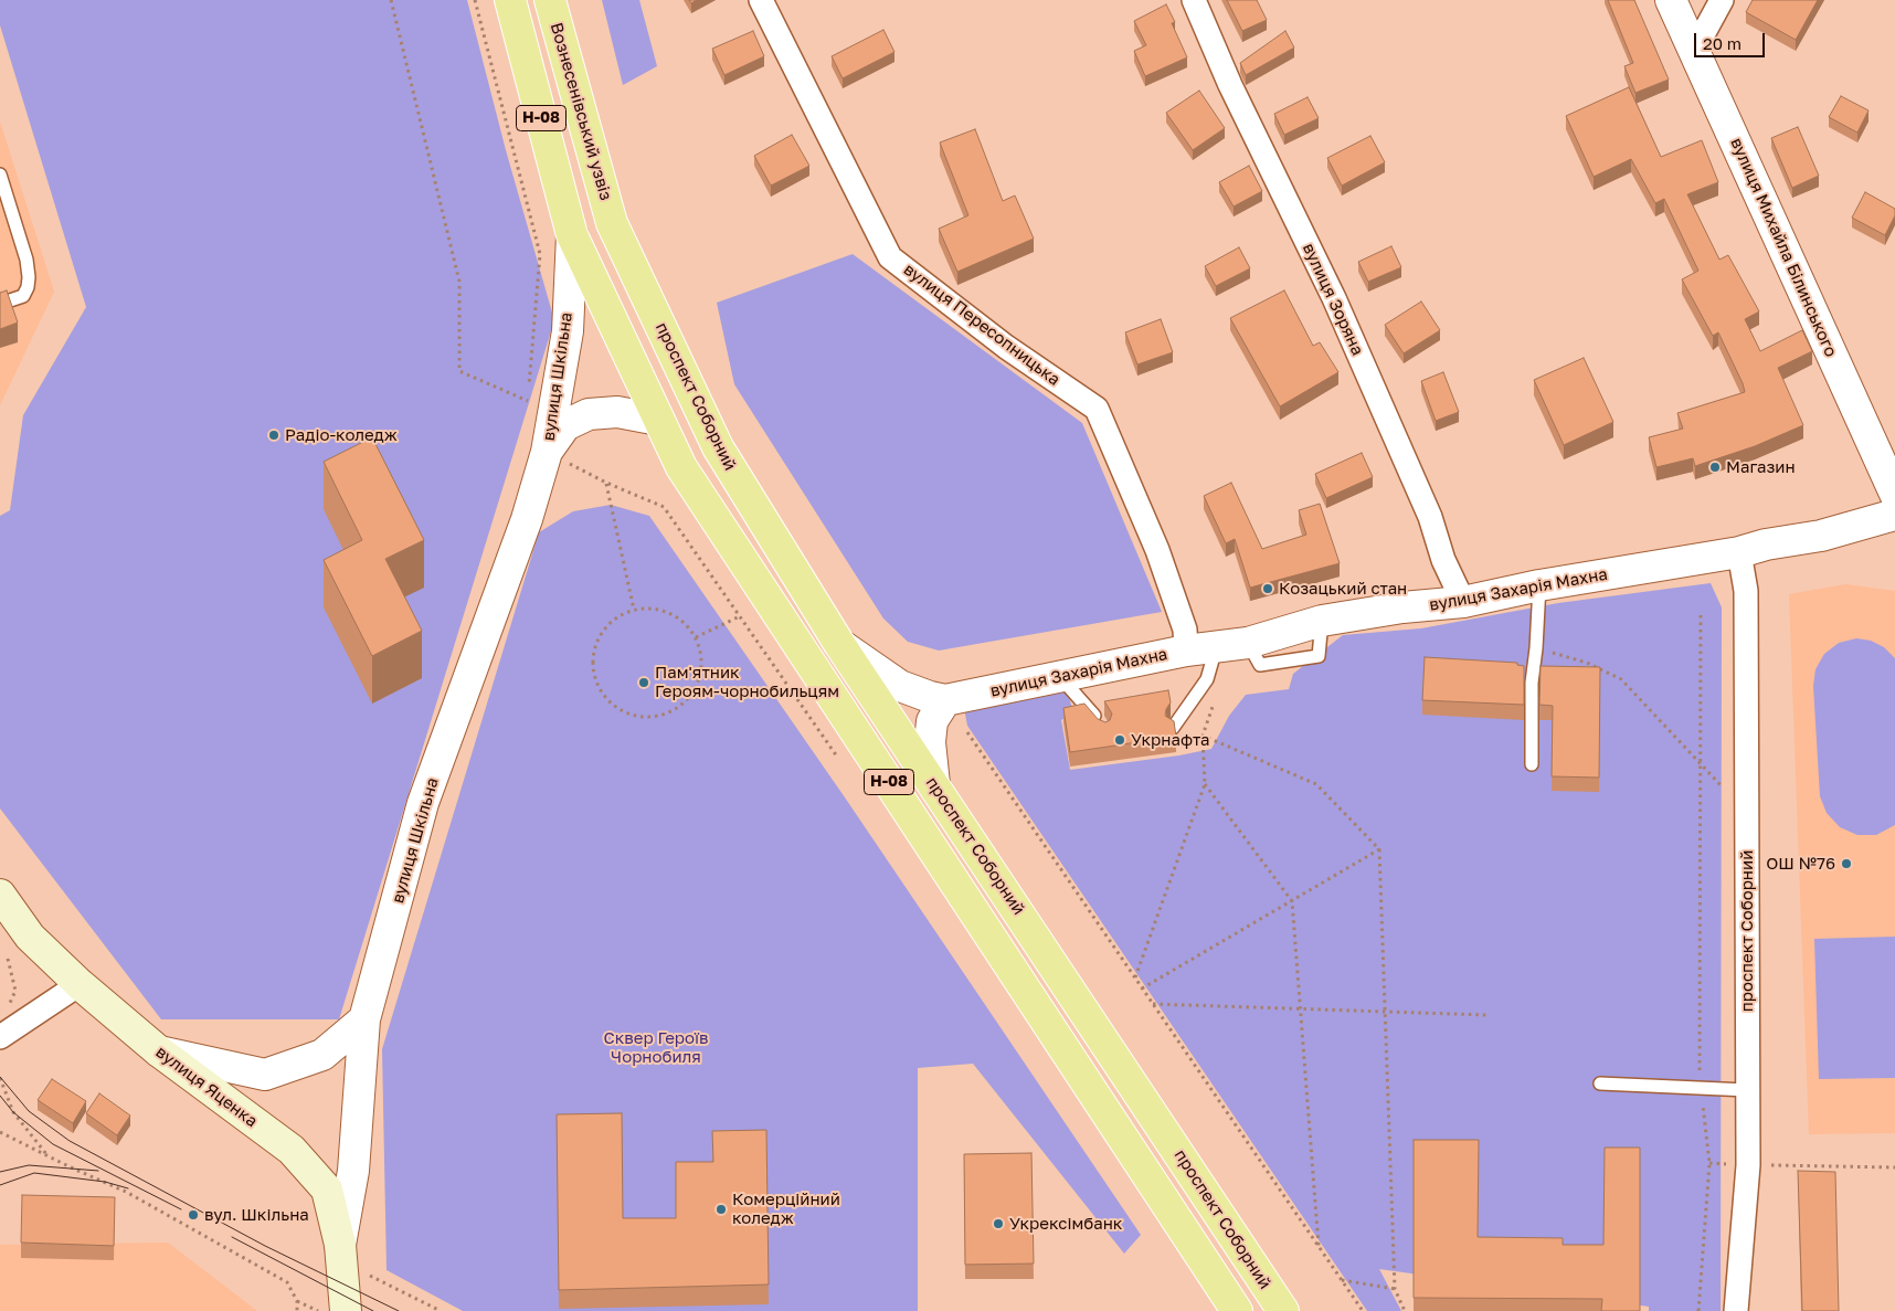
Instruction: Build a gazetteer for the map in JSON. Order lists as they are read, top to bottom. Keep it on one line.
{"streets":{"main road":["Вознесенівський узвіз","Н-08","проспект Соборний","вулиця Яценка"],"street":["вулиця Михайла Білинського","вулиця Зоряна","вулиця Пересопницька","вулиця Шкільна","вулиця Захарія Махна"]},"crossings":[["Вознесенівський узвіз","проспект Соборний"],["Н-08","вулиця Шкільна"],["вулиця Зоряна","вулиця Захарія Махна"],["вулиця Пересопницька","вулиця Захарія Махна"],["вулиця Шкільна","вулиця Яценка"],["проспект Соборний","вулиця Захарія Махна"]],"parks":["Сквер Героїв Чорнобиля"],"places":["Радіо-коледж","Магазин","Козацький стан","Пам'ятник Героям-чорнобильцям","Укрнафта","ОШ №76","Комерційний коледж","вул. Шкільна","Укрексімбанк"],"scale_bar":"20 m"}
